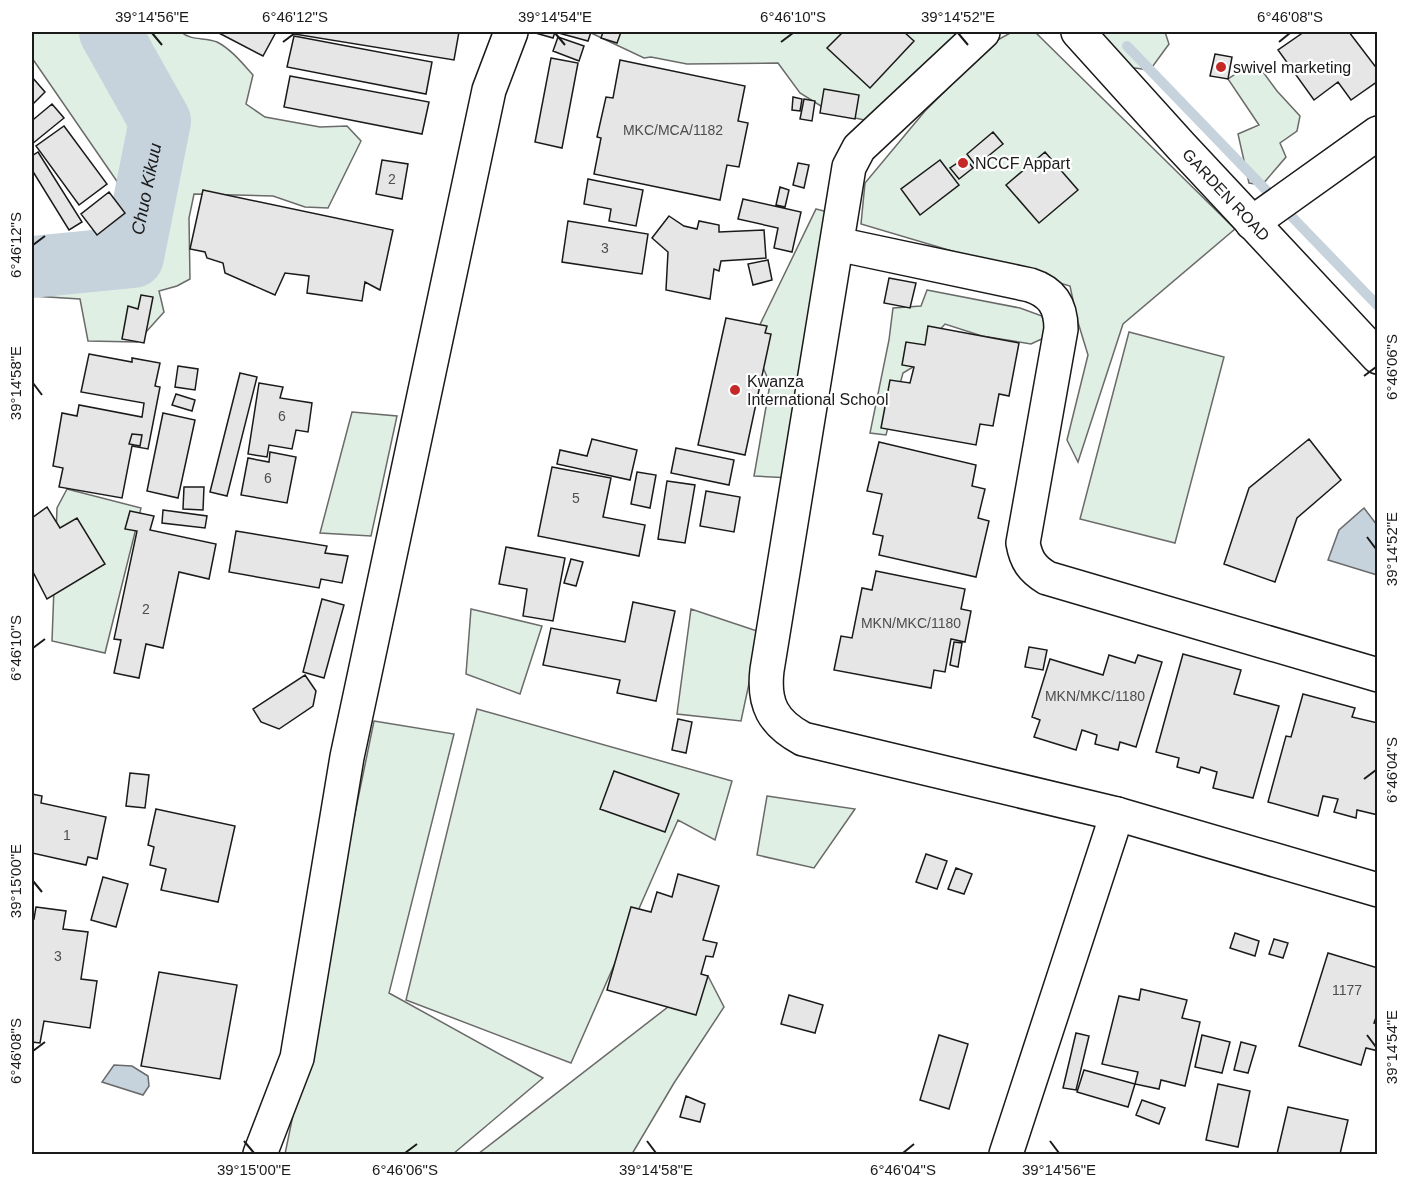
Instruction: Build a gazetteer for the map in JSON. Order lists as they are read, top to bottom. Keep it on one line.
{"streets":{"street":["GARDEN ROAD"]},"water":["Chuo Kikuu"],"places":["swivel marketing","NCCF Appart","Kwanza International School"],"house_numbers":["MKC/MCA/1182","2","3","6","6","5","2","MKN/MKC/1180","MKN/MKC/1180","1","3","1177"],"coordinates":["39°14'56\"E","6°46'12\"S","39°14'54\"E","6°46'10\"S","39°14'52\"E","6°46'08\"S","6°46'06\"S","39°14'58\"E","6°46'04\"S","39°15'00\"E"]}
